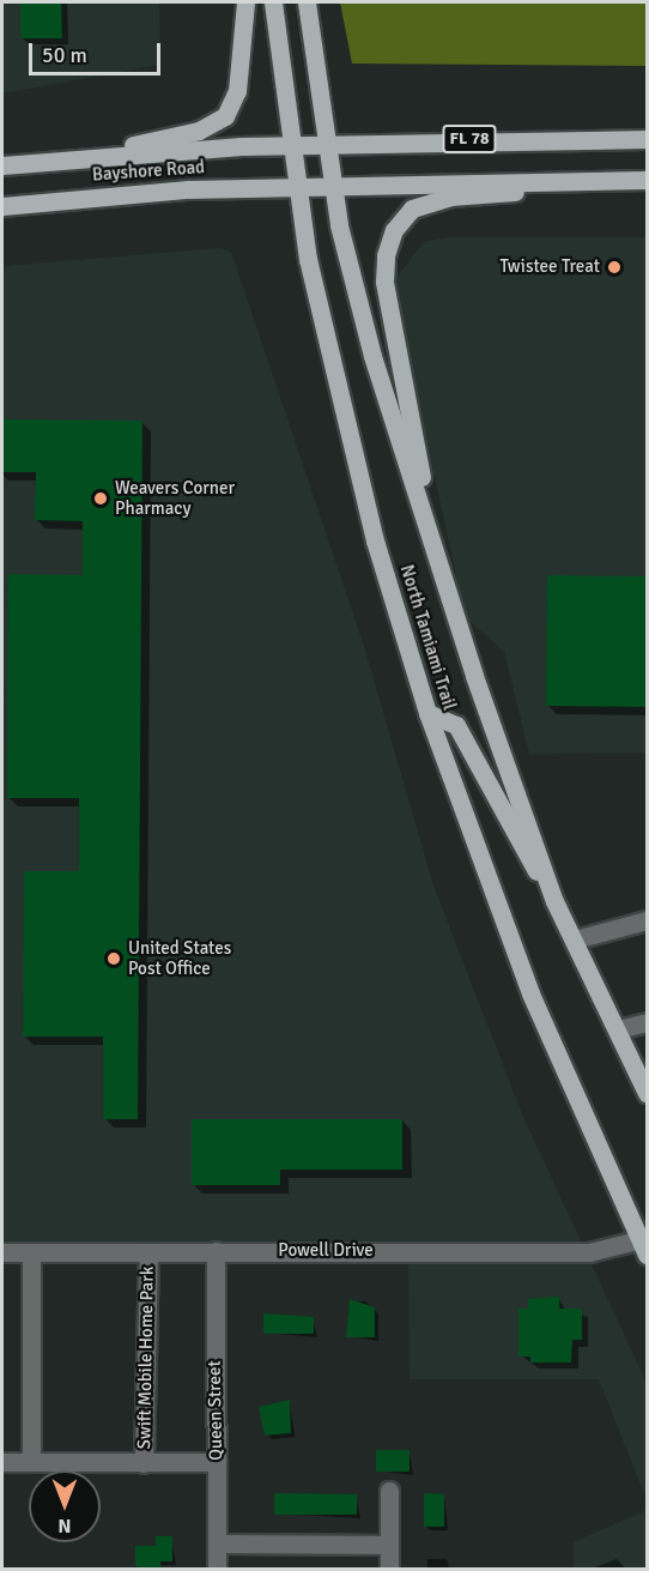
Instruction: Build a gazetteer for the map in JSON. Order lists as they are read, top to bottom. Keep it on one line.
{"streets":{"main road":["FL 78","Bayshore Road","North Tamiami Trail"],"street":["Powell Drive","Swift Mobile Home Park","Queen Street"]},"crossings":[["FL 78","Bayshore Road"],["FL 78","North Tamiami Trail"],["Bayshore Road","North Tamiami Trail"],["North Tamiami Trail","Powell Drive"],["Powell Drive","Swift Mobile Home Park"],["Powell Drive","Queen Street"],["Swift Mobile Home Park","Queen Street"]],"places":["Twistee Treat","Weavers Corner Pharmacy","United States Post Office"],"scale_bar":"50 m","north":"bottom"}
